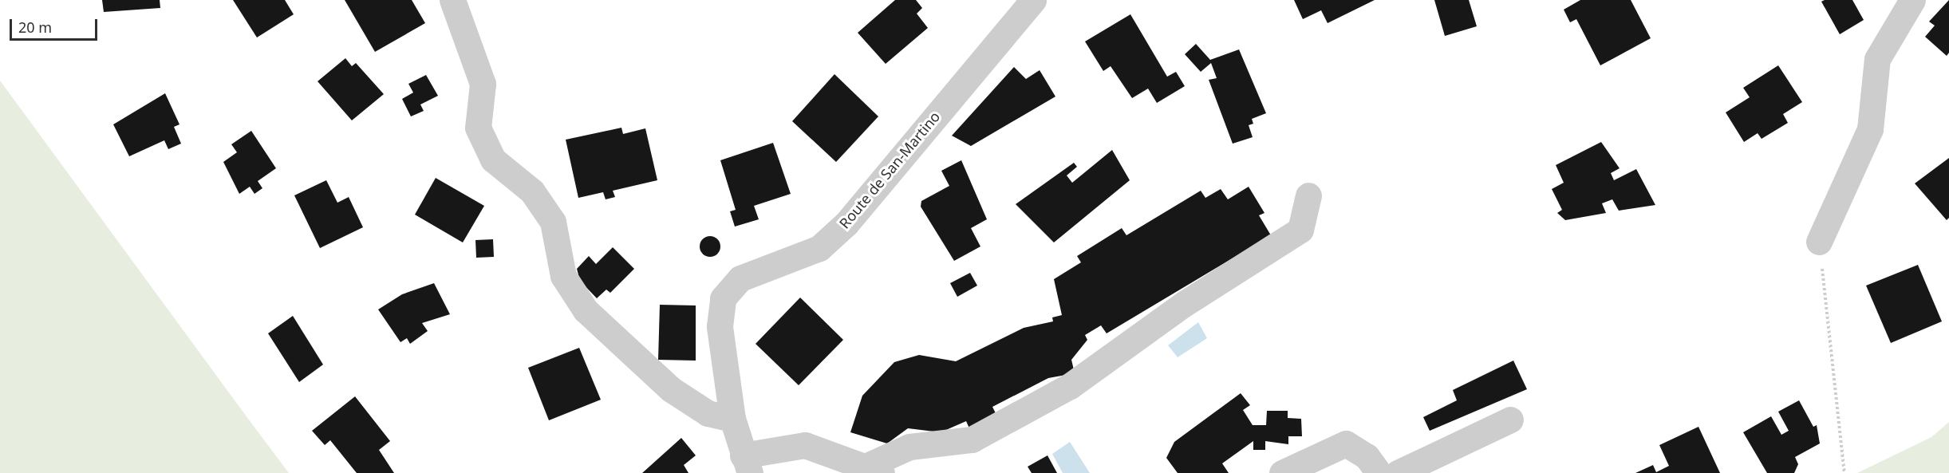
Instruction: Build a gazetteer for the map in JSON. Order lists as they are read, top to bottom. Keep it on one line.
{"streets":{"street":["Route de San-Martino"]},"scale_bar":"20 m"}
